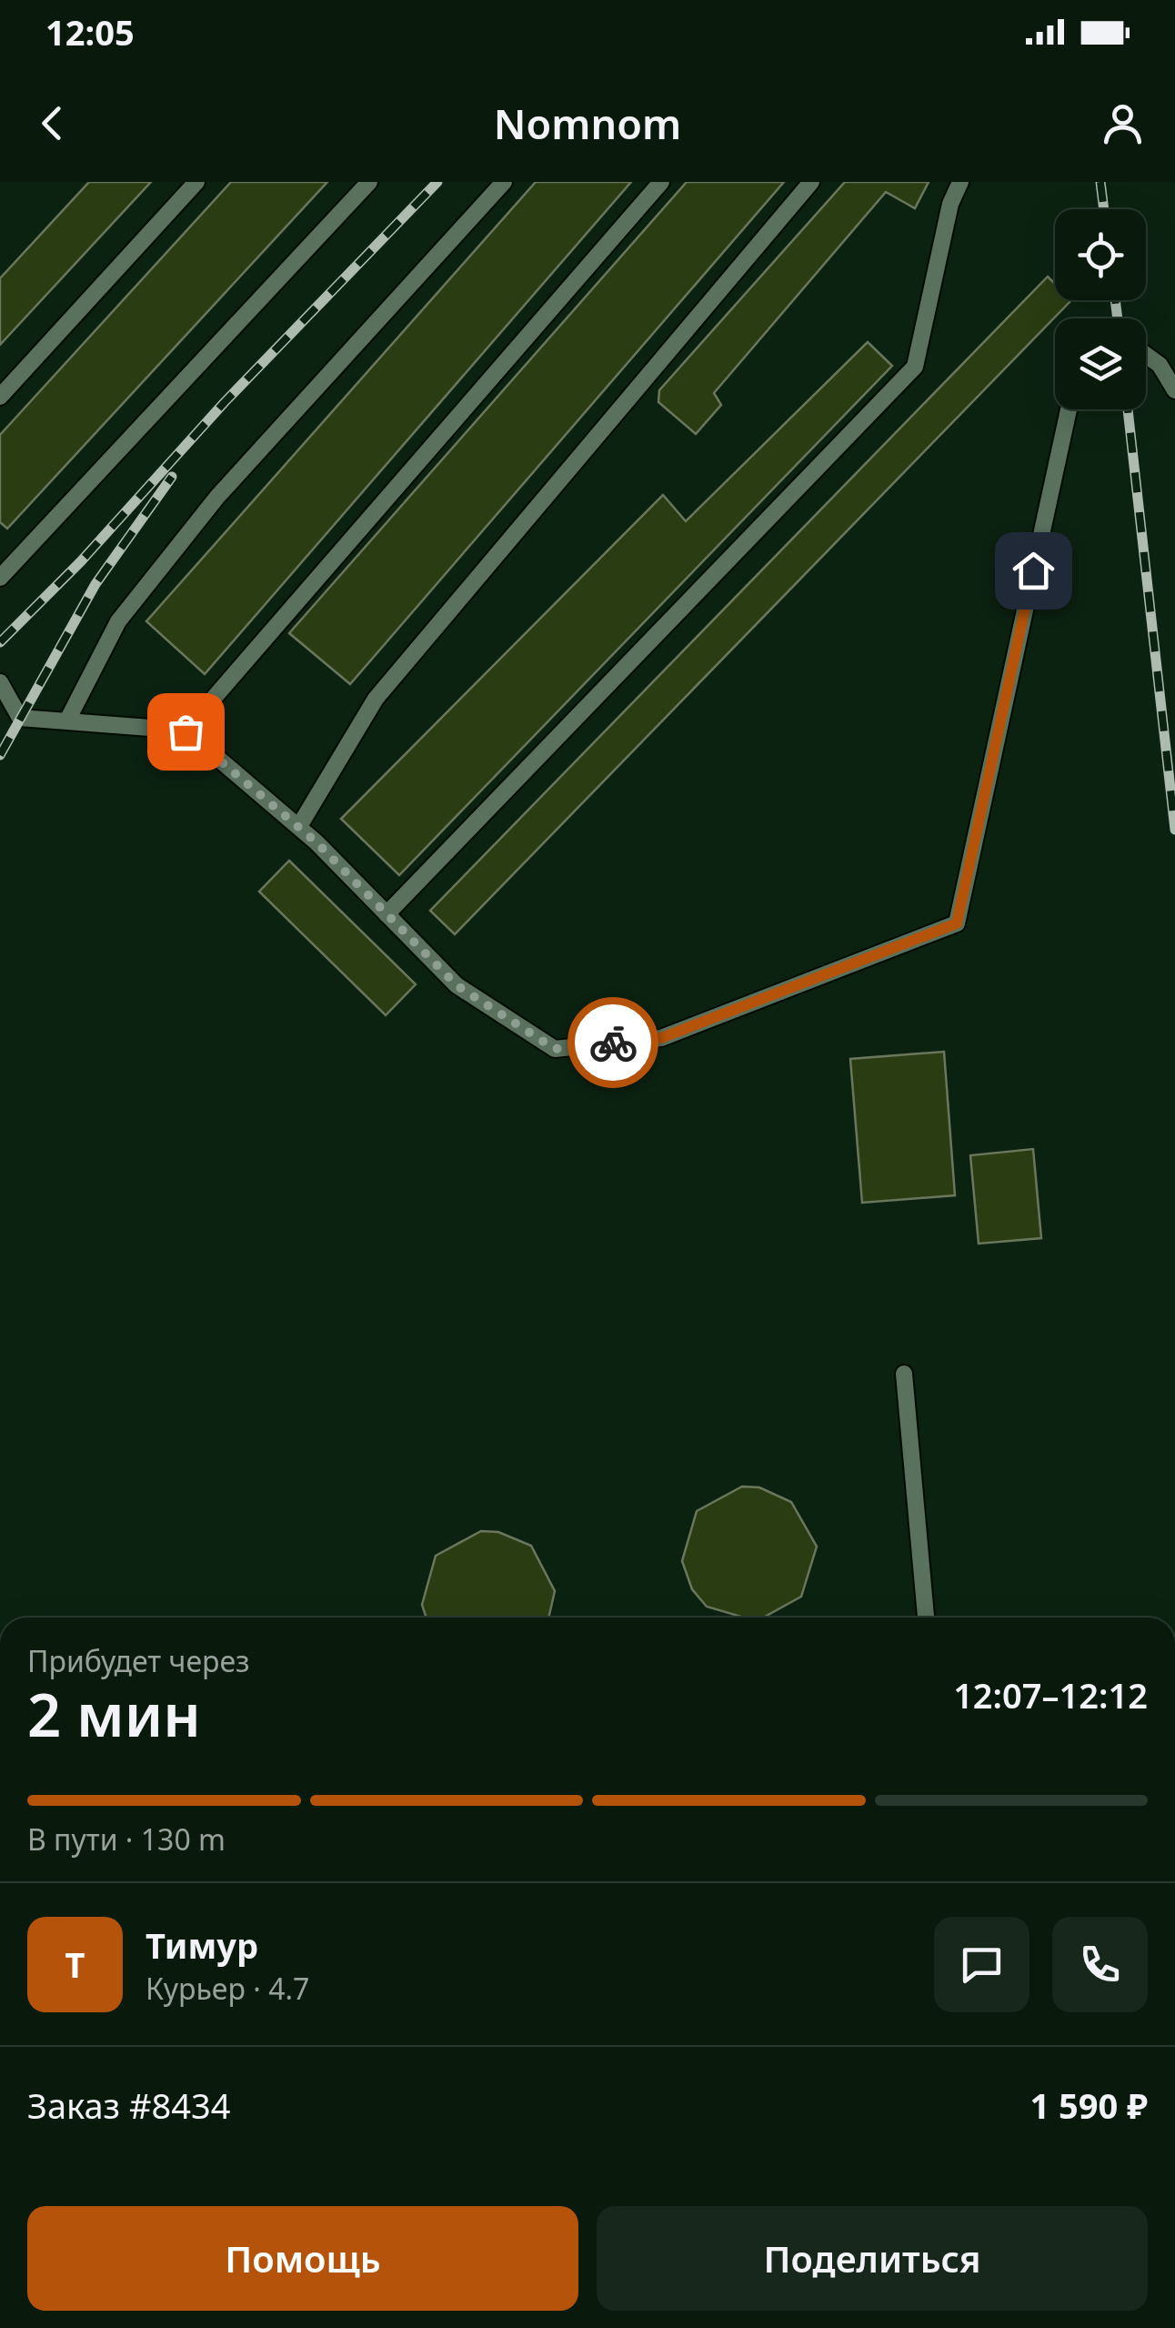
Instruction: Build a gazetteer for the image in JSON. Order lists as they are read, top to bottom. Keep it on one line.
{"page":{"status":"12:05","header":"Nomnom","heading":["2 мин","Прибудет через","12:07–12:12"],"panel":["Тимур","Курьер · 4.7","Заказ #8434","1 590 ₽"],"bar":"В пути · 130 m","round":"Т","buttons":["Помощь","Поделиться"]}}
